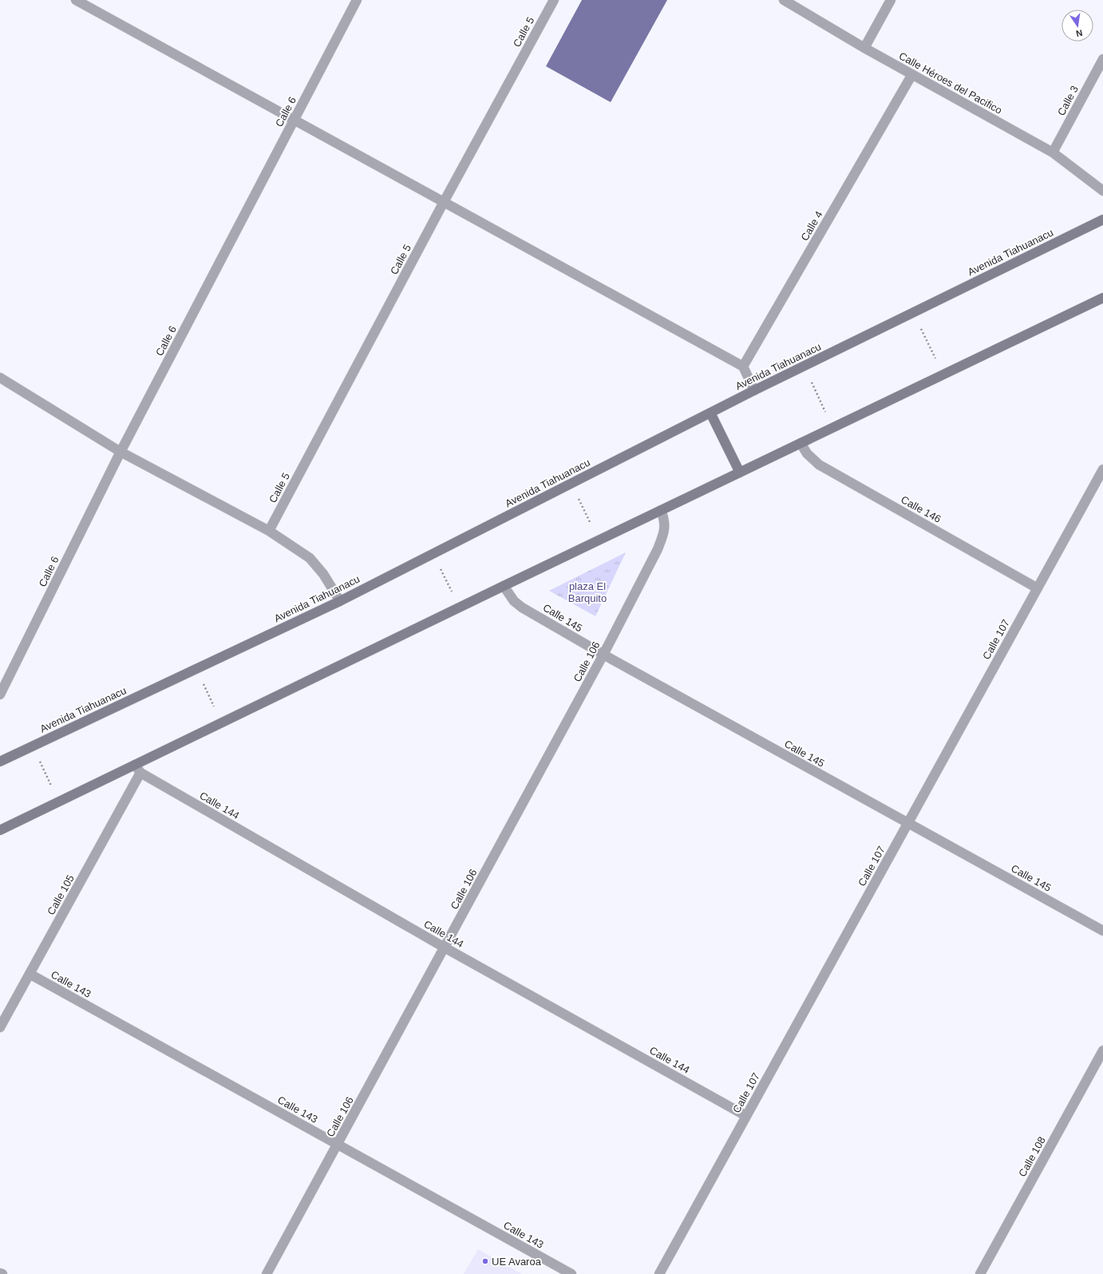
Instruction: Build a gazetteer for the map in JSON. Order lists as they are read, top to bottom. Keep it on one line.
{"streets":{"main road":["Avenida Tiahuanacu"],"street":["Calle 5","Calle Héroes del Pacifico","Calle 3","Calle 6","Calle 4","Calle 146","Calle 145","Calle 107","Calle 106","Calle 144","Calle 105","Calle 143","Calle 108"]},"crossings":[["Calle Héroes del Pacifico","Calle 3"],["Calle Héroes del Pacifico","Calle 4"],["Calle 146","Calle 107"],["Calle 145","Calle 107"],["Calle 145","Calle 106"],["Calle 107","Calle 144"],["Calle 106","Calle 144"],["Calle 106","Calle 143"],["Calle 144","Calle 105"],["Calle 105","Calle 143"]],"parks":["plaza El Barquito"],"places":["UE Avaroa"],"north":"bottom"}
